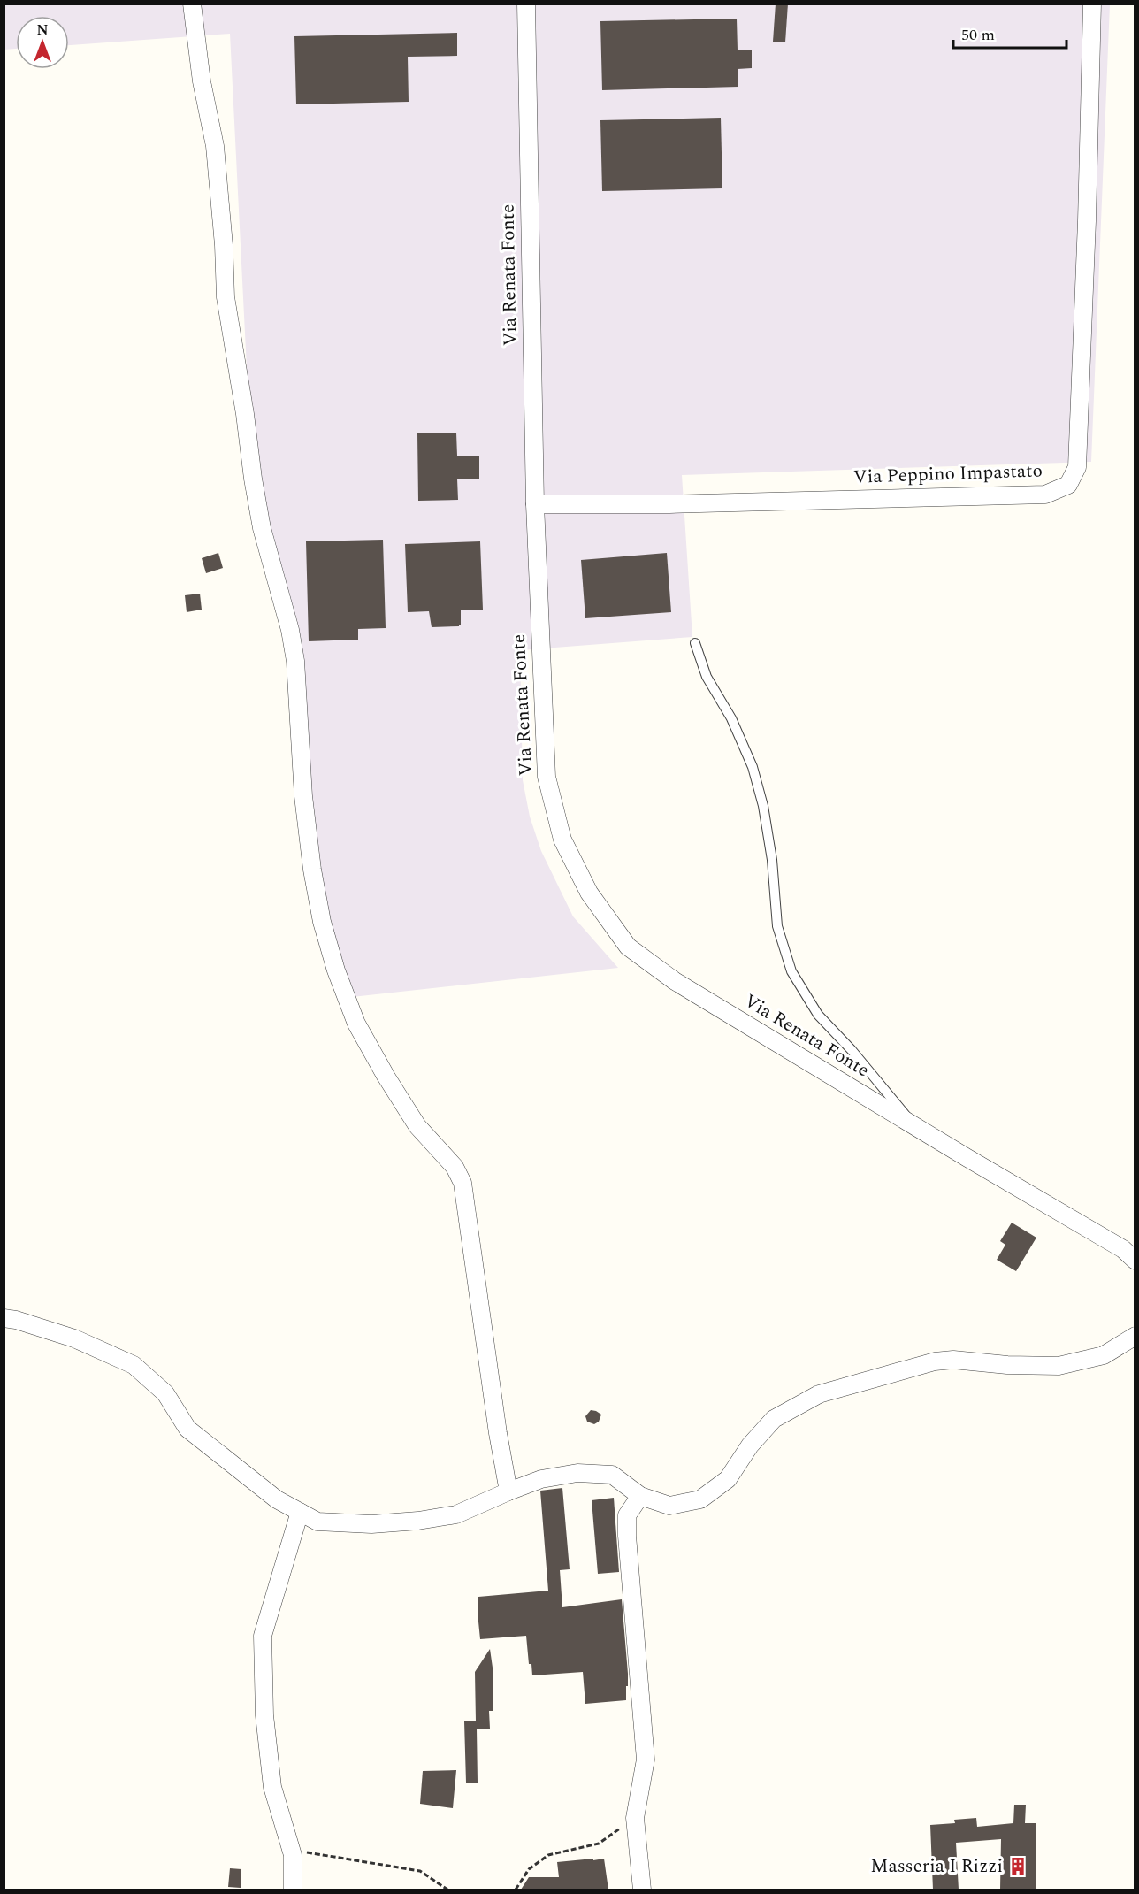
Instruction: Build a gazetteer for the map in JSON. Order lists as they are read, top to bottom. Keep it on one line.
{"streets":{"street":["Via Renata Fonte","Via Peppino Impastato"]},"crossings":[["Via Renata Fonte","Via Peppino Impastato"]],"places":{"building":["Masseria I Rizzi"]},"scale_bar":"50 m","north":"top"}
